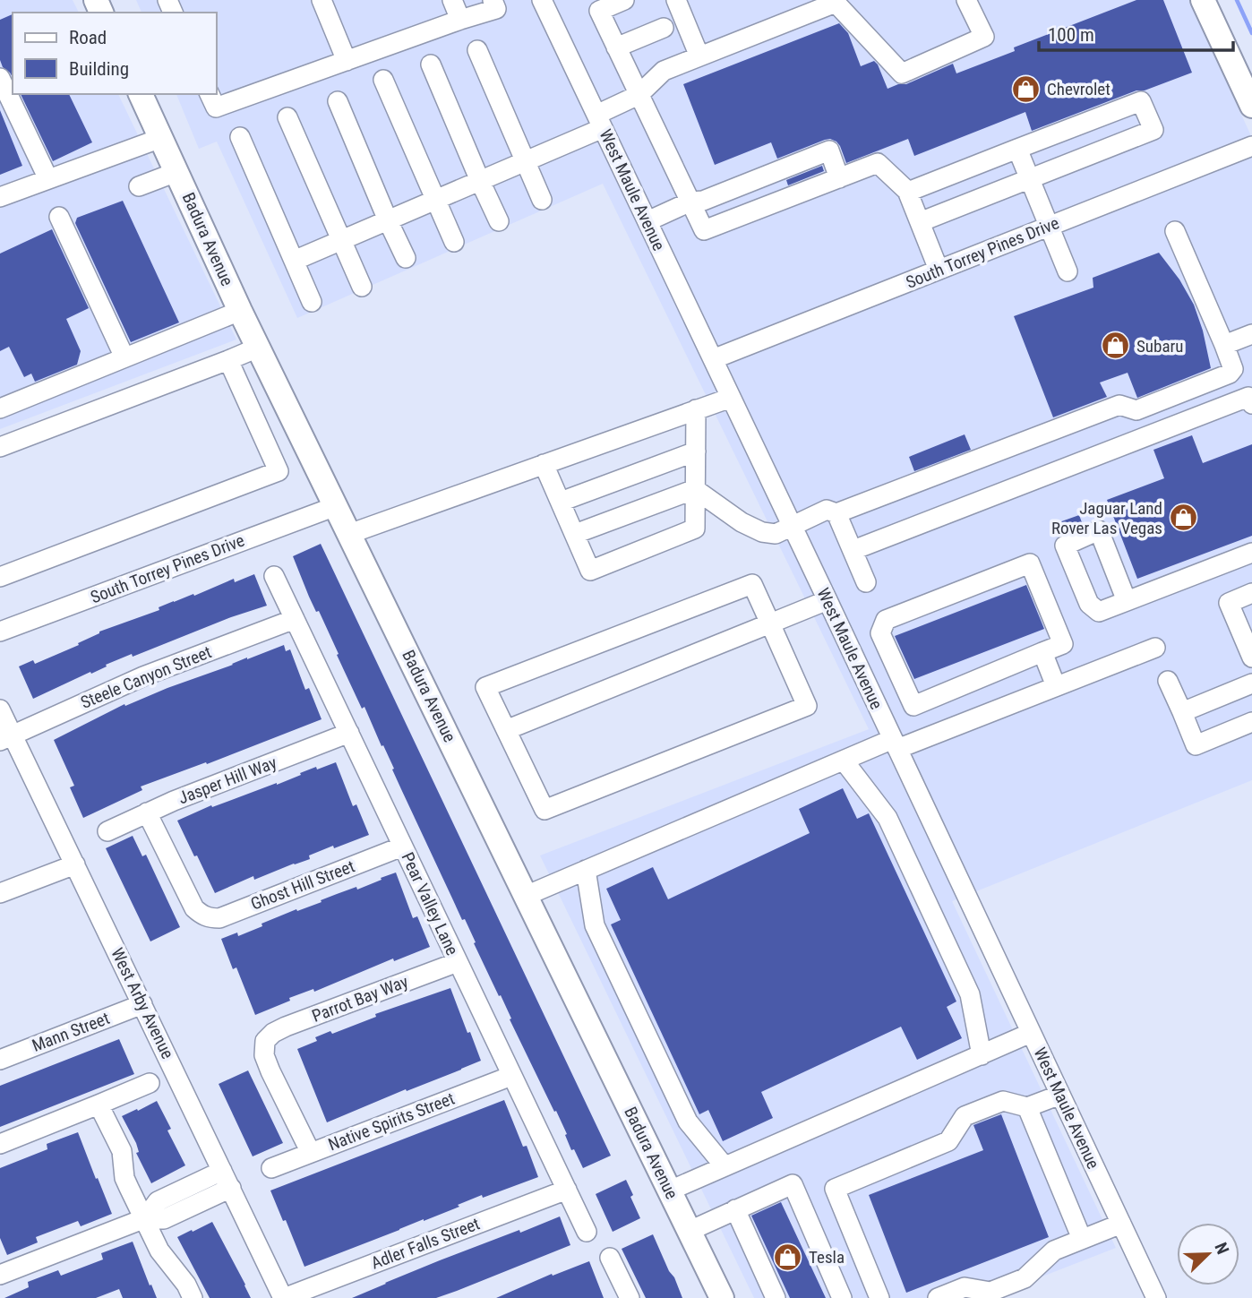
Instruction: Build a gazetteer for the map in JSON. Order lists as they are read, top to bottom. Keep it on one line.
{"streets":{"main road":["Badura Avenue"],"street":["West Maule Avenue","South Torrey Pines Drive","Steele Canyon Street","Jasper Hill Way","Ghost Hill Street","Pear Valley Lane","Parrot Bay Way","West Arby Avenue","Mann Street","Native Spirits Street","Adler Falls Street"]},"crossings":[["West Maule Avenue","South Torrey Pines Drive"],["Badura Avenue","South Torrey Pines Drive"],["Steele Canyon Street","Pear Valley Lane"],["Steele Canyon Street","West Arby Avenue"],["Jasper Hill Way","Ghost Hill Street"],["Jasper Hill Way","Pear Valley Lane"],["Ghost Hill Street","Pear Valley Lane"],["Pear Valley Lane","Parrot Bay Way"],["Pear Valley Lane","Native Spirits Street"],["Pear Valley Lane","Adler Falls Street"],["Parrot Bay Way","Native Spirits Street"],["West Arby Avenue","Mann Street"],["West Arby Avenue","Adler Falls Street"]],"places":{"shop":["Chevrolet","Subaru","Jaguar Land Rover Las Vegas","Tesla"]},"legend":["Road","Building"],"scale_bar":"100 m","north":"top right"}
